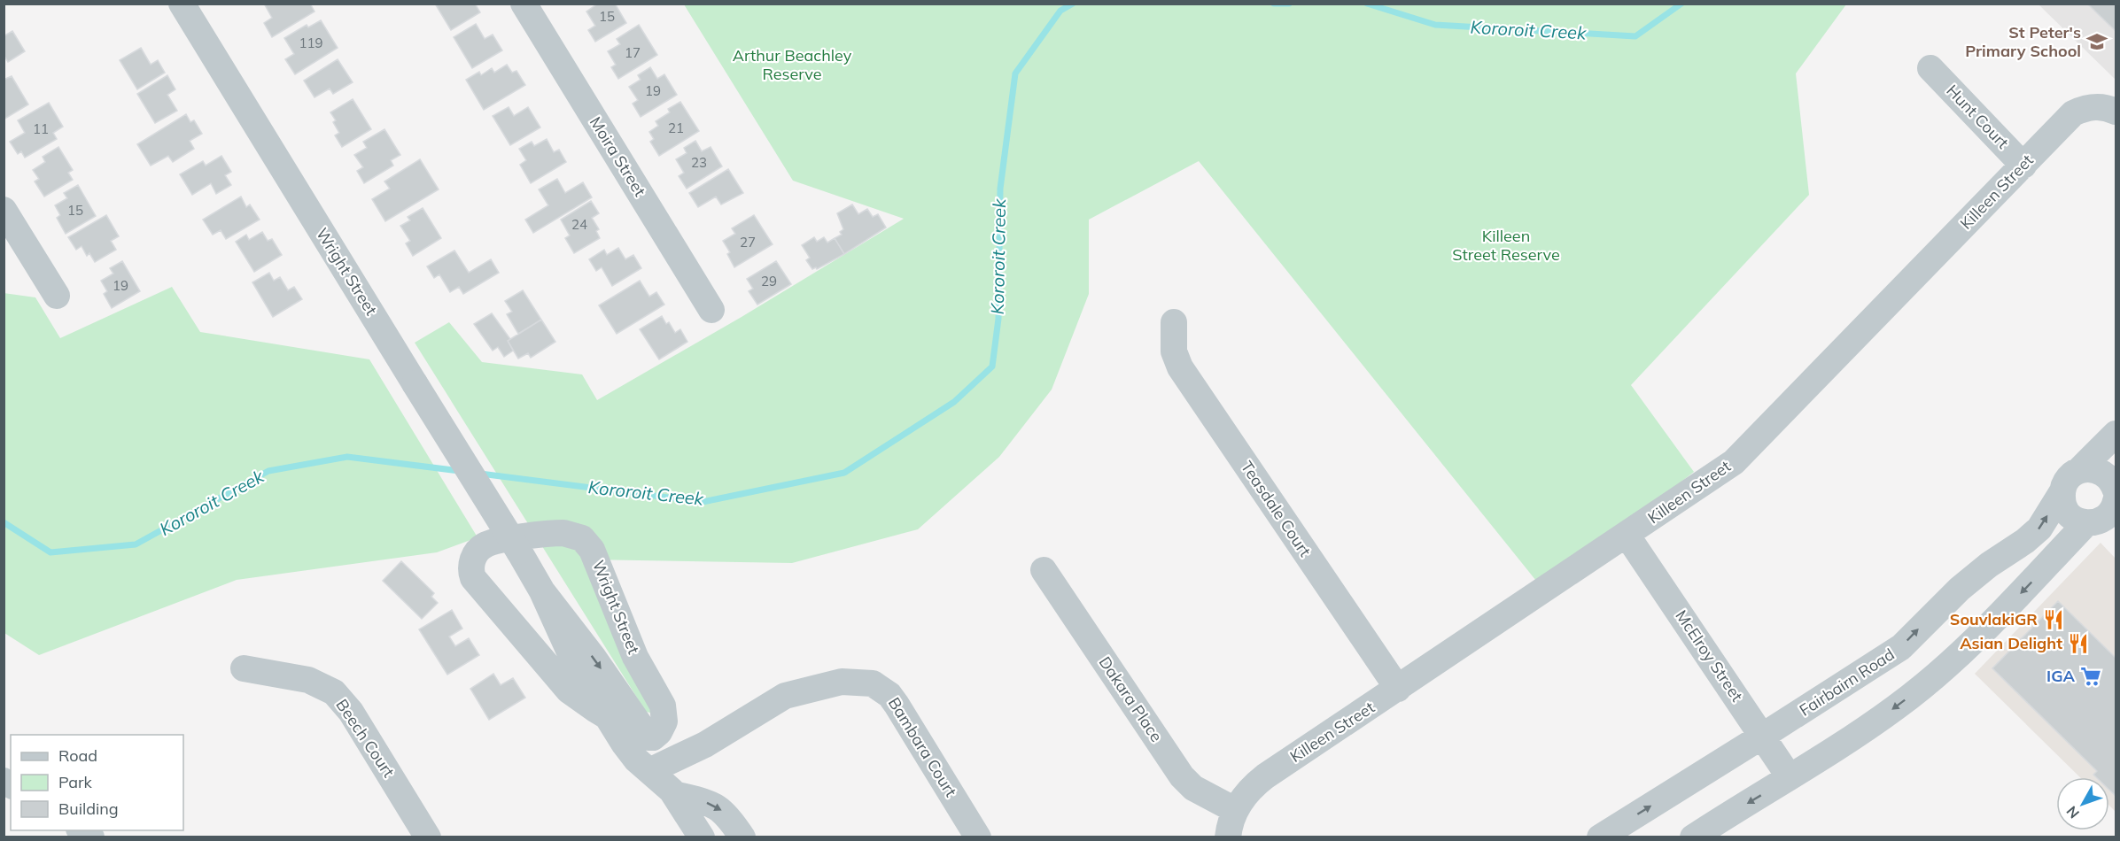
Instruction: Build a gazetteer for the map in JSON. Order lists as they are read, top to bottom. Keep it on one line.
{"streets":{"street":["Hunt Court","Moira Street","Killeen Street","Wright Street","Teasdale Court","McElroy Street","Fairbairn Road","Dakara Place","Beech Court","Bambara Court"]},"crossings":[["Hunt Court","Killeen Street"],["Killeen Street","Teasdale Court"],["Killeen Street","McElroy Street"],["Killeen Street","Dakara Place"],["Wright Street","Bambara Court"],["McElroy Street","Fairbairn Road"]],"water":["Kororoit Creek"],"parks":["Arthur Beachley Reserve","Killeen Street Reserve"],"places":{"school or university":["St Peter's Primary School"],"restaurant":["SouvlakiGR","Asian Delight"],"supermarket":["IGA"]},"house_numbers":["15","119","17","19","21","11","23","15","24","27","29","19"],"legend":["Road","Park","Building"],"north":"bottom left"}
